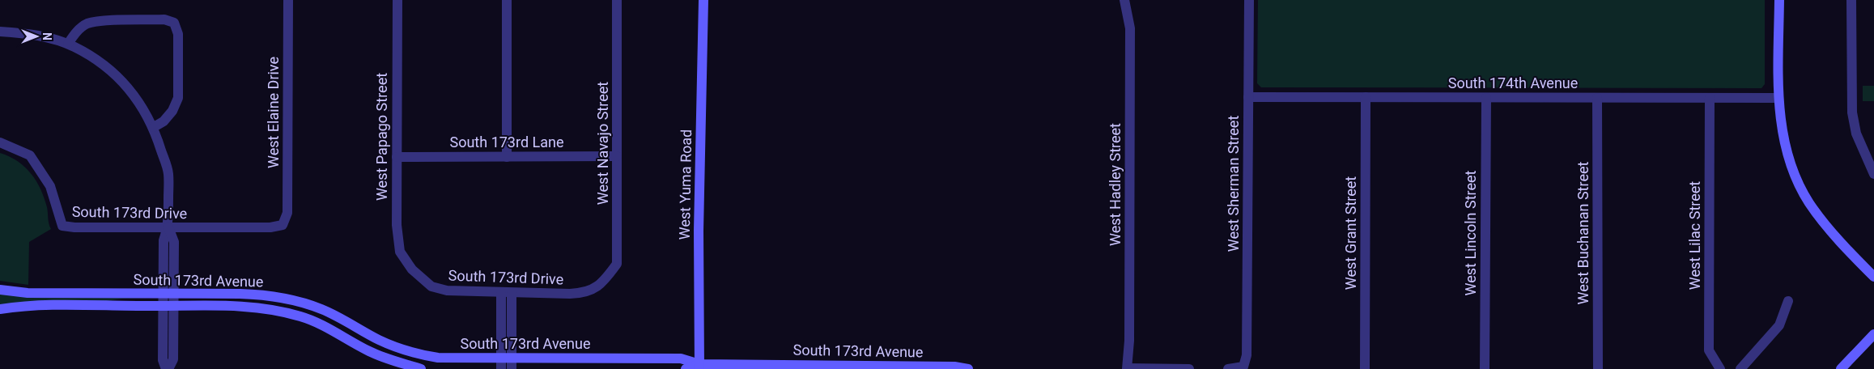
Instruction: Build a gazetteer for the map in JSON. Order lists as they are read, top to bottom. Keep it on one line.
{"streets":{"street":["South 174th Avenue","West Elaine Drive","West Papago Street","South 173rd Lane","West Navajo Street","West Sherman Street","West Yuma Road","West Hadley Street","South 173rd Drive","West Grant Street","West Lincoln Street","West Buchanan Street","West Lilac Street","South 173rd Avenue"]},"crossings":[["South 174th Avenue","West Sherman Street"],["South 174th Avenue","West Grant Street"],["South 174th Avenue","West Lincoln Street"],["South 174th Avenue","West Buchanan Street"],["South 174th Avenue","West Lilac Street"],["West Elaine Drive","South 173rd Drive"],["West Papago Street","South 173rd Lane"],["West Papago Street","South 173rd Drive"],["South 173rd Lane","West Navajo Street"],["West Navajo Street","South 173rd Drive"],["West Yuma Road","South 173rd Avenue"]],"north":"right"}
